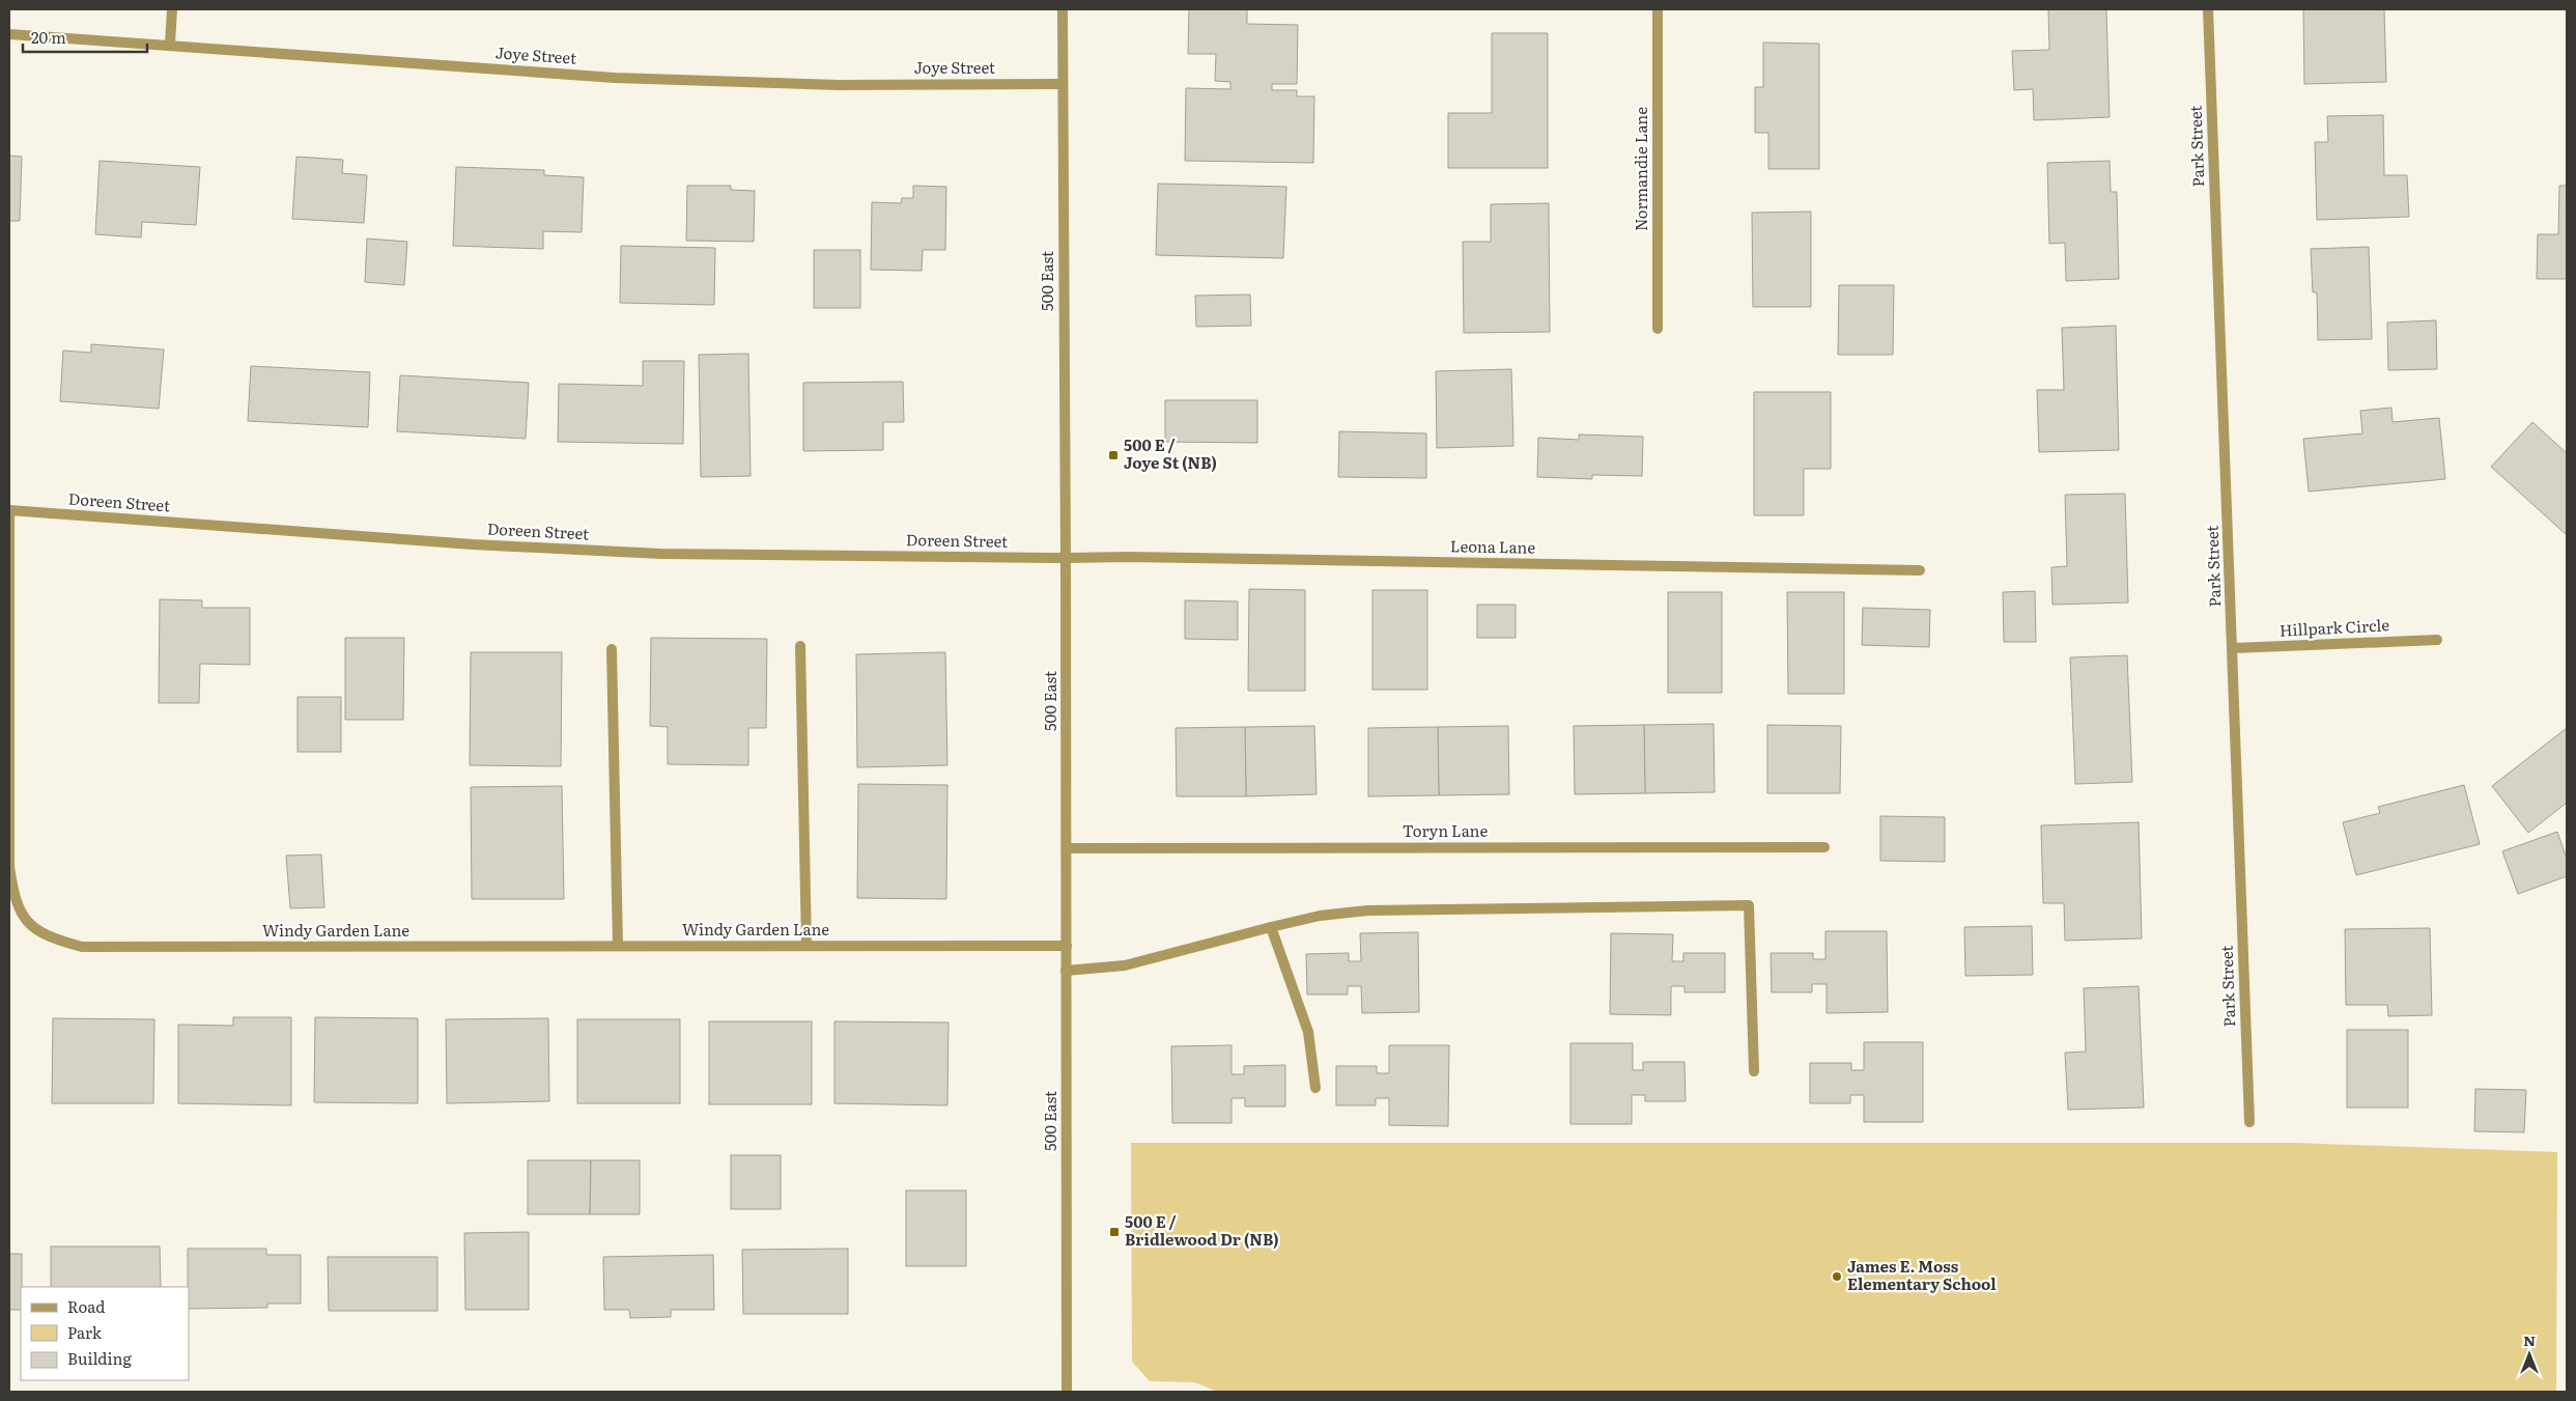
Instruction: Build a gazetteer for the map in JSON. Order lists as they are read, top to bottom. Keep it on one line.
{"streets":{"street":["Joye Street","Park Street","Normandie Lane","500 East","Doreen Street","Leona Lane","Hillpark Circle","Toryn Lane","Windy Garden Lane"]},"crossings":[["Joye Street","500 East"],["Park Street","Hillpark Circle"],["500 East","Doreen Street"],["500 East","Leona Lane"],["500 East","Toryn Lane"],["500 East","Windy Garden Lane"],["Doreen Street","Leona Lane"],["Doreen Street","Windy Garden Lane"]],"places":{"transit":["500 E / Joye St (NB)","500 E / Bridlewood Dr (NB)"],"other":["James E. Moss Elementary School"]},"legend":["Road","Park","Building"],"scale_bar":"20 m","north":"top"}
